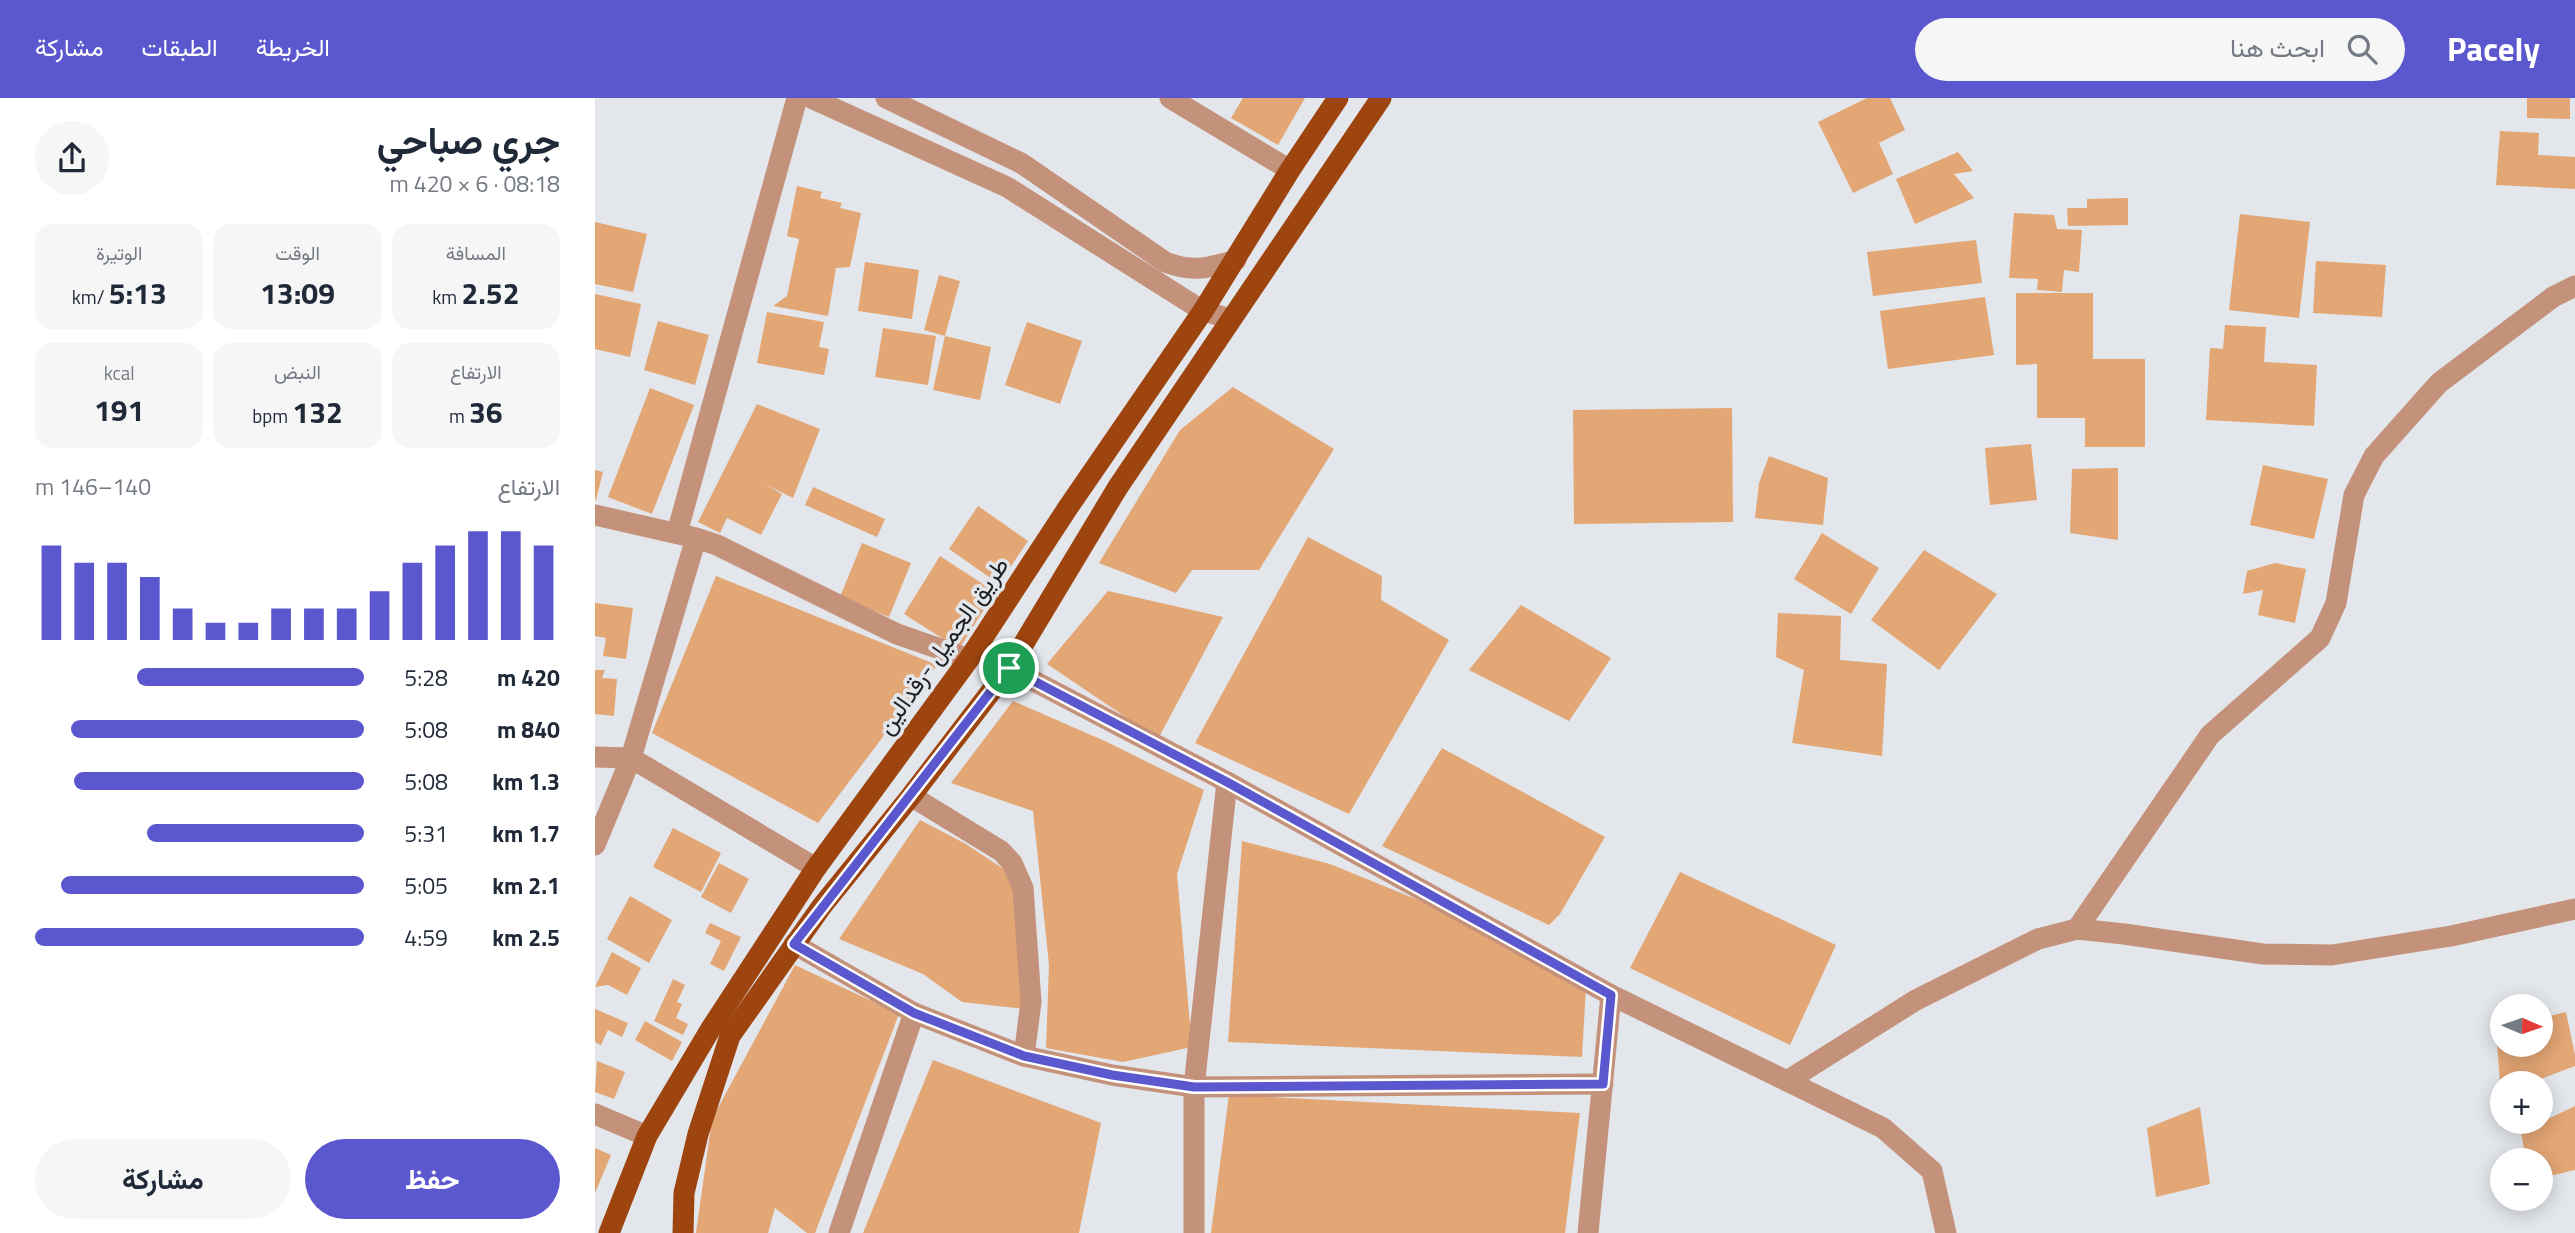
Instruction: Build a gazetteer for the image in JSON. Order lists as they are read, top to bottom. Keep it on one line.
{"streets":{"main road":["طريق الجميل -رقدالين"]},"north":"right","page":{"header":"Pacely","search":"ابحث هنا","nav":["الخريطة","الطبقات","مشاركة"],"heading":["جري صباحي","08:18 · 6 × 420 m"],"stats":[["المسافة","2.52 km"],["الوقت","13:09"],["الوتيرة","5:13 /km"],["الارتفاع","36 m"],["النبض","132 bpm"],["kcal","191"]],"chart":["الارتفاع","140–146 m"],"list":[{"name":"420 m","note":"5:28"},{"name":"840 m","note":"5:08"},{"name":"1.3 km","note":"5:08"},{"name":"1.7 km","note":"5:31"},{"name":"2.1 km","note":"5:05"},{"name":"2.5 km","note":"4:59"}],"map_buttons":["+","−"],"buttons":["حفظ","مشاركة"]}}
